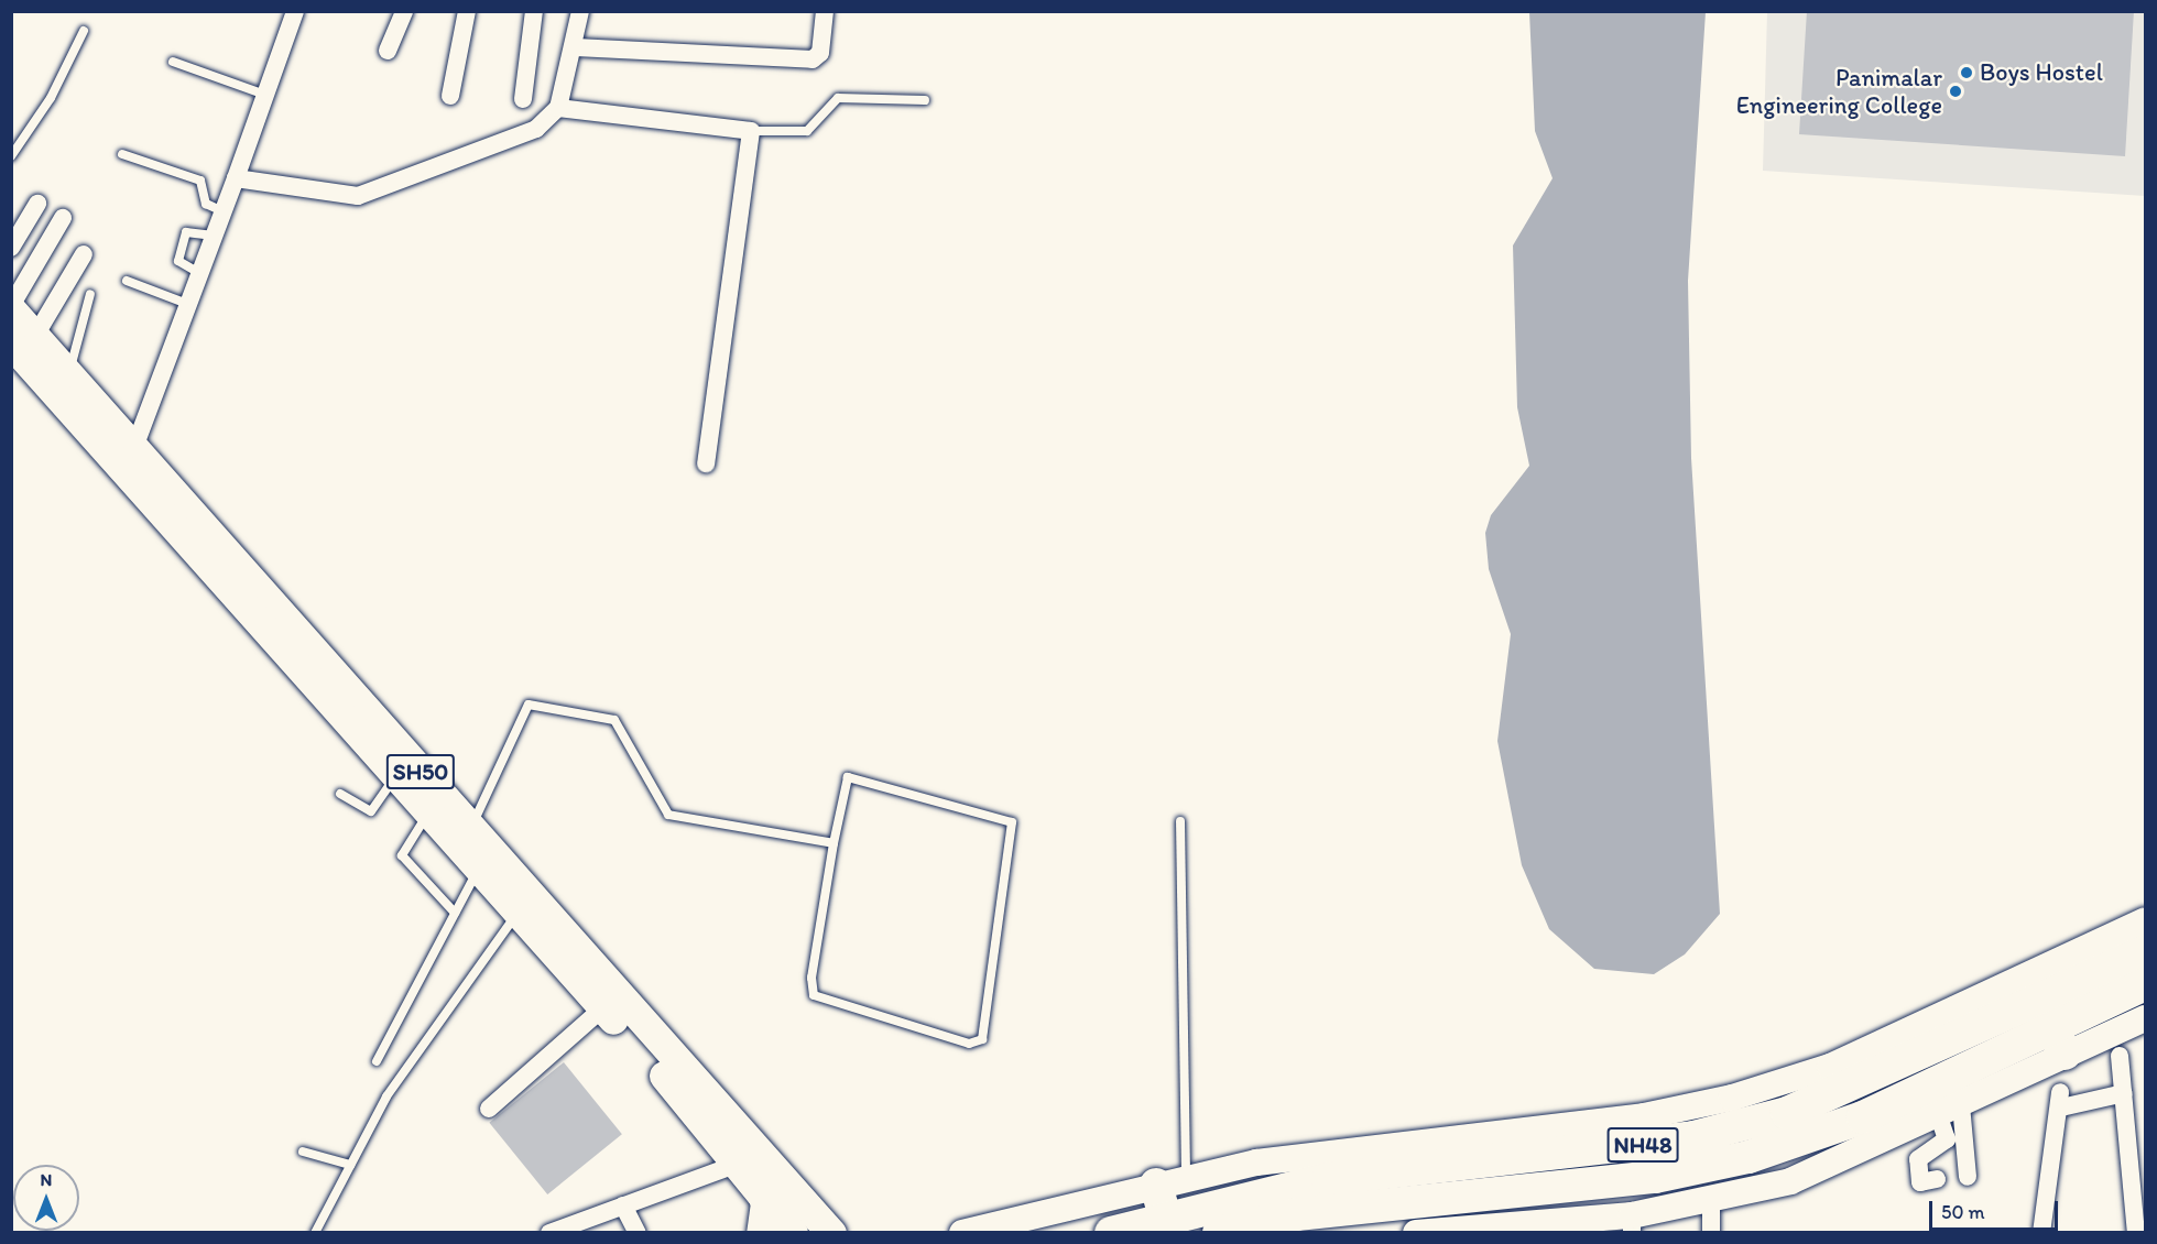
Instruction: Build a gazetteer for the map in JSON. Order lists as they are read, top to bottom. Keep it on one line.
{"streets":{"highway":["NH48"],"main road":["SH50"]},"places":["Boys Hostel","Panimalar Engineering College"],"scale_bar":"50 m","north":"top"}
